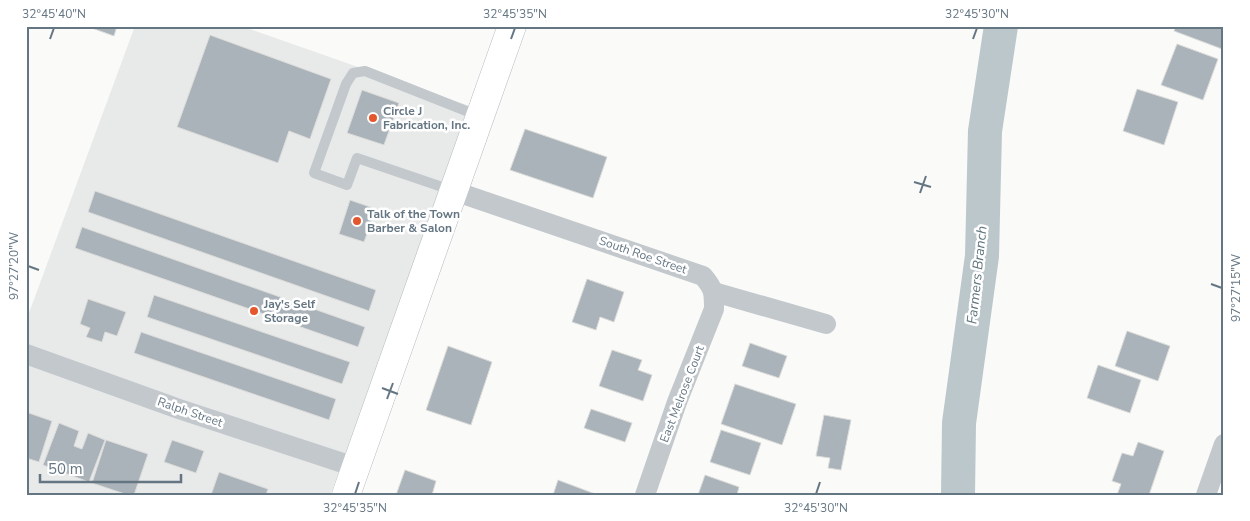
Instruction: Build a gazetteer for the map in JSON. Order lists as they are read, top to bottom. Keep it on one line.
{"streets":{"street":["South Roe Street","East Melrose Court","Ralph Street"]},"crossings":[["South Roe Street","East Melrose Court"]],"water":["Farmers Branch"],"places":["Circle J Fabrication, Inc.","Talk of the Town Barber & Salon","Jay's Self Storage"],"scale_bar":"50 m","coordinates":["32°45'40\"N","32°45'35\"N","32°45'30\"N","97°27'20\"W","97°27'15\"W"]}
